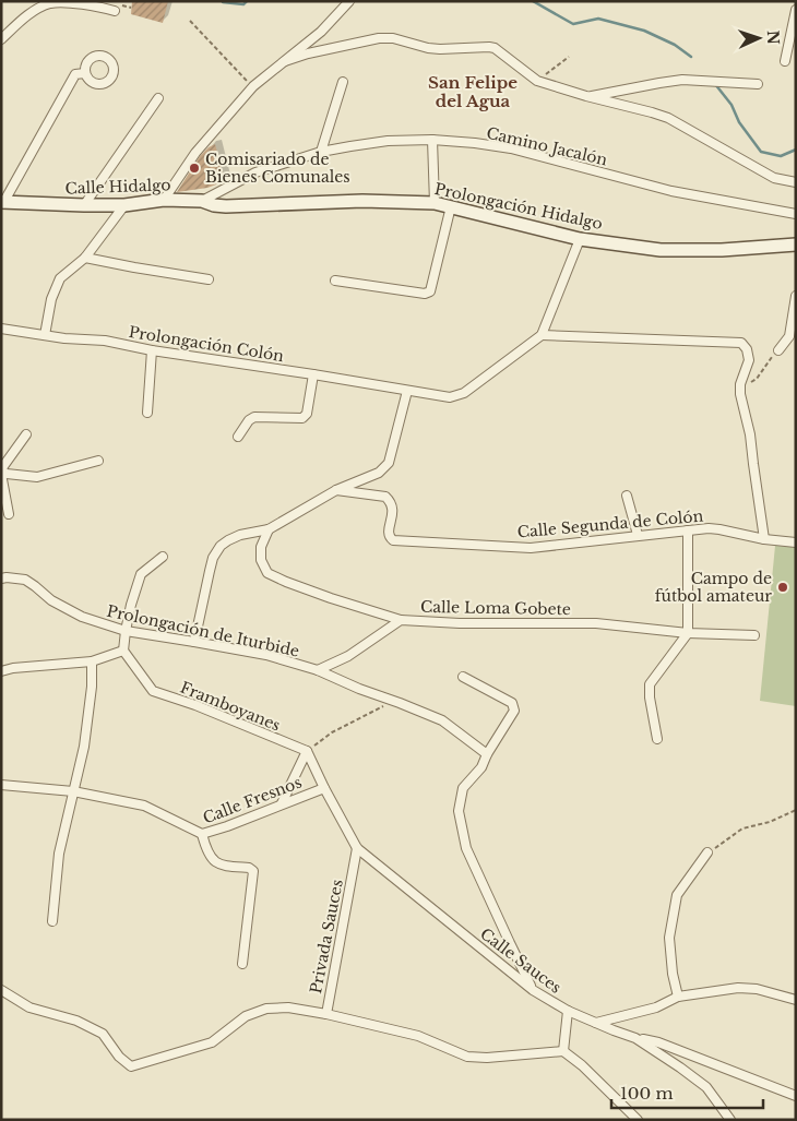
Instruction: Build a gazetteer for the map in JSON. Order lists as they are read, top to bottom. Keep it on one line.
{"streets":{"street":["Camino Jacalón","Calle Hidalgo","Prolongación Hidalgo","Prolongación Colón","Calle Segunda de Colón","Calle Loma Gobete","Prolongación de Iturbide","Framboyanes","Calle Fresnos","Privada Sauces","Calle Sauces"]},"crossings":[["Camino Jacalón","Calle Hidalgo"],["Camino Jacalón","Prolongación Hidalgo"],["Calle Hidalgo","Prolongación Hidalgo"],["Calle Loma Gobete","Prolongación de Iturbide"],["Calle Fresnos","Calle Sauces"],["Privada Sauces","Calle Sauces"]],"districts":["San Felipe del Agua"],"places":["Comisariado de Bienes Comunales","Campo de fútbol amateur"],"scale_bar":"100 m","north":"right"}
